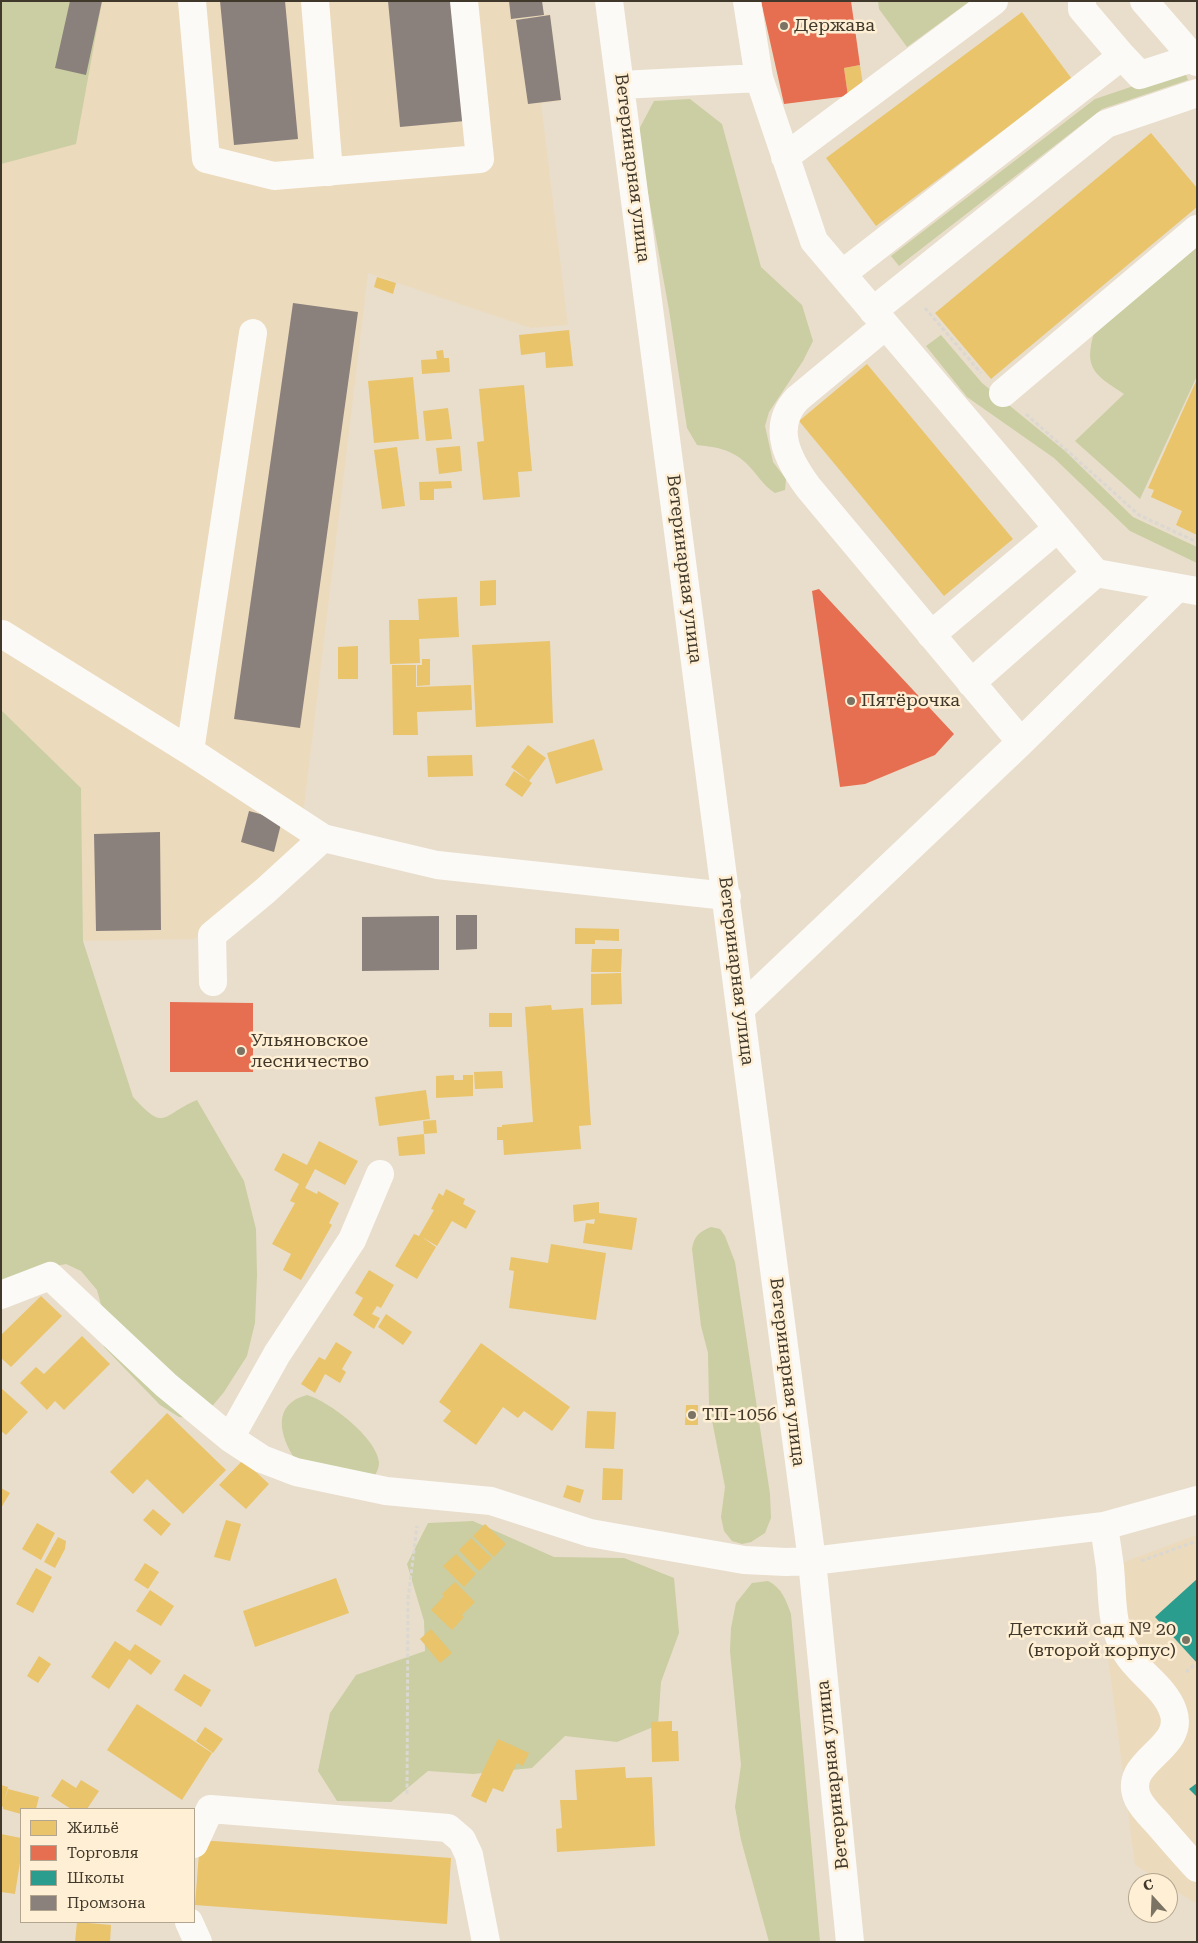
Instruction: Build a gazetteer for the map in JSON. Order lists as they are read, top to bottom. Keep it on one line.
{"streets":{"street":["Ветеринарная улица"]},"places":["Держава","Пятёрочка","Ульяновское лесничество","ТП-1056","Детский сад № 20 (второй корпус)"],"legend":["Жильё","Торговля","Школы","Промзона"],"north":"top"}
